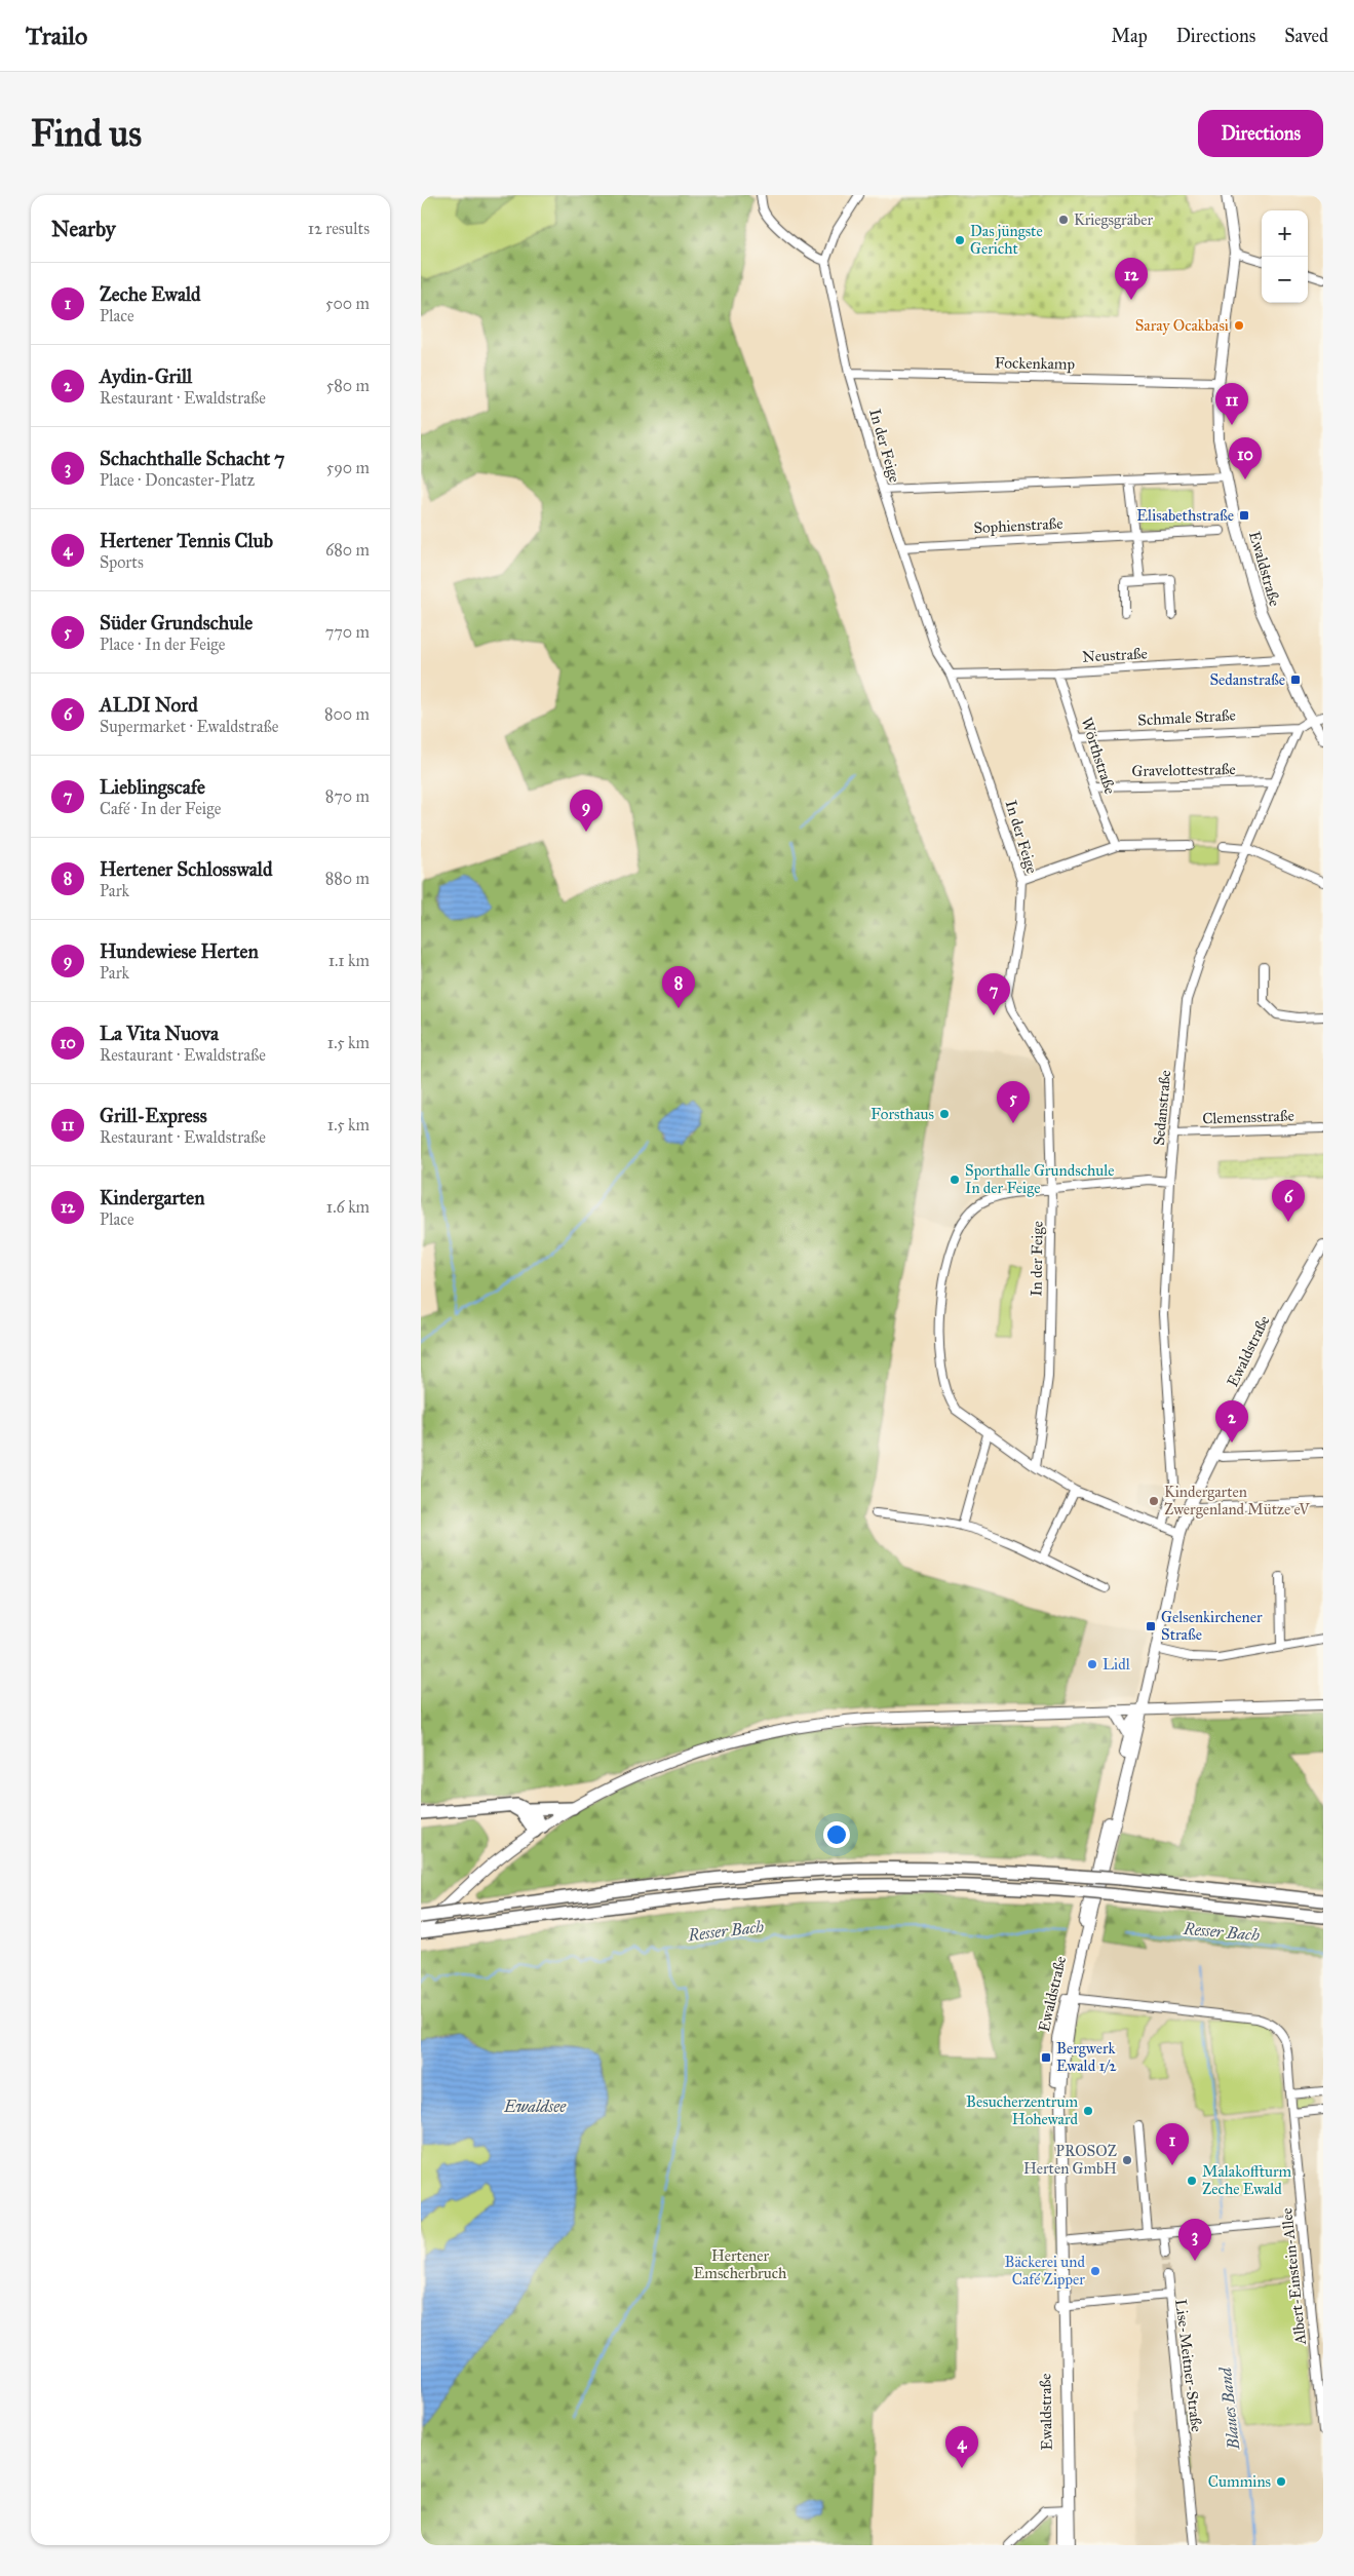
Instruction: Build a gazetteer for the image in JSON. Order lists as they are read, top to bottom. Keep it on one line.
{"streets":{"main road":["Ewaldstraße"],"street":["Fockenkamp","In der Feige","Sophienstraße","Neustraße","Schmale Straße","Wörthstraße","Gravelottestraße","Sedanstraße","Clemensstraße","Albert-Einstein-Allee","Lise-Meitner-Straße"]},"crossings":[["Fockenkamp","In der Feige"],["Fockenkamp","Ewaldstraße"],["In der Feige","Sophienstraße"],["In der Feige","Neustraße"],["Ewaldstraße","Neustraße"],["Ewaldstraße","Albert-Einstein-Allee"],["Ewaldstraße","Lise-Meitner-Straße"],["Neustraße","Wörthstraße"],["Schmale Straße","Wörthstraße"],["Schmale Straße","Sedanstraße"],["Wörthstraße","Gravelottestraße"],["Gravelottestraße","Sedanstraße"],["Sedanstraße","Clemensstraße"]],"water":["Resser Bach","Ewaldsee","Blaues Band"],"parks":["Hertener Emscherbruch"],"places":{"other":["Kriegsgräber","Das jüngste Gericht","Saray Ocakbasi","Forsthaus","Sporthalle Grundschule In der Feige","Kindergarten Zwergenland Mütze eV","Lidl","Besucherzentrum Hoheward","PROSOZ Herten GmbH","Malakoffturm Zeche Ewald","Bäckerei und Café Zipper","Cummins"],"transit":["Elisabethstraße","Sedanstraße","Gelsenkirchener Straße","Bergwerk Ewald 1/2"]},"page":{"header":"Trailo","nav":["Map","Directions","Saved"],"buttons":"Directions","title":"Find us","heading":["Nearby","12 results"],"map_buttons":["+","−"],"pins":["12","11","10","9","8","7","5","6","2","1","3","4"],"list":[{"mark":"1","name":"Zeche Ewald","note":"Place","value":"500 m"},{"mark":"2","name":"Aydin-Grill","note":"Restaurant · Ewaldstraße","value":"580 m"},{"mark":"3","name":"Schachthalle Schacht 7","note":"Place · Doncaster-Platz","value":"590 m"},{"mark":"4","name":"Hertener Tennis Club","note":"Sports","value":"680 m"},{"mark":"5","name":"Süder Grundschule","note":"Place · In der Feige","value":"770 m"},{"mark":"6","name":"ALDI Nord","note":"Supermarket · Ewaldstraße","value":"800 m"},{"mark":"7","name":"Lieblingscafe","note":"Café · In der Feige","value":"870 m"},{"mark":"8","name":"Hertener Schlosswald","note":"Park","value":"880 m"},{"mark":"9","name":"Hundewiese Herten","note":"Park","value":"1.1 km"},{"mark":"10","name":"La Vita Nuova","note":"Restaurant · Ewaldstraße","value":"1.5 km"},{"mark":"11","name":"Grill-Express","note":"Restaurant · Ewaldstraße","value":"1.5 km"},{"mark":"12","name":"Kindergarten","note":"Place","value":"1.6 km"}]}}
